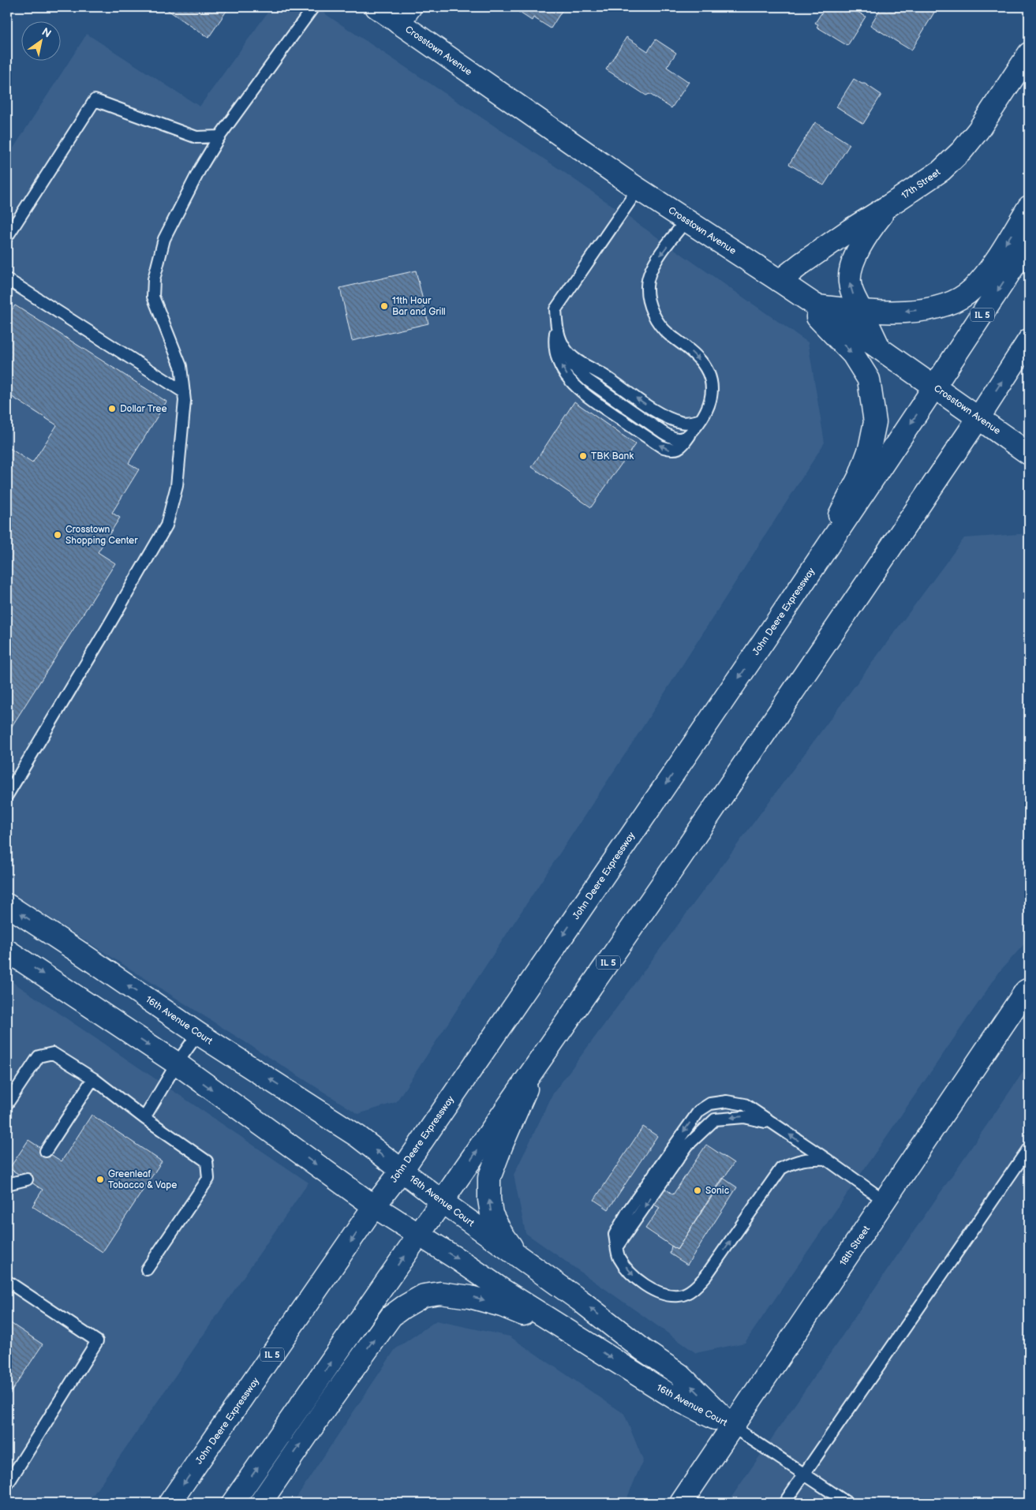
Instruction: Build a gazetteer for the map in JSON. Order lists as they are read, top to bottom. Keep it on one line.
{"streets":{"main road":["Crosstown Avenue","17th Street","IL 5","John Deere Expressway","16th Avenue Court","18th Street"]},"crossings":[["Crosstown Avenue","17th Street"],["Crosstown Avenue","IL 5"],["Crosstown Avenue","John Deere Expressway"],["IL 5","16th Avenue Court"],["John Deere Expressway","16th Avenue Court"],["16th Avenue Court","18th Street"]],"places":["11th Hour Bar and Grill","Dollar Tree","TBK Bank","Crosstown Shopping Center","Greenleaf Tobacco & Vape","Sonic"],"north":"top right"}
